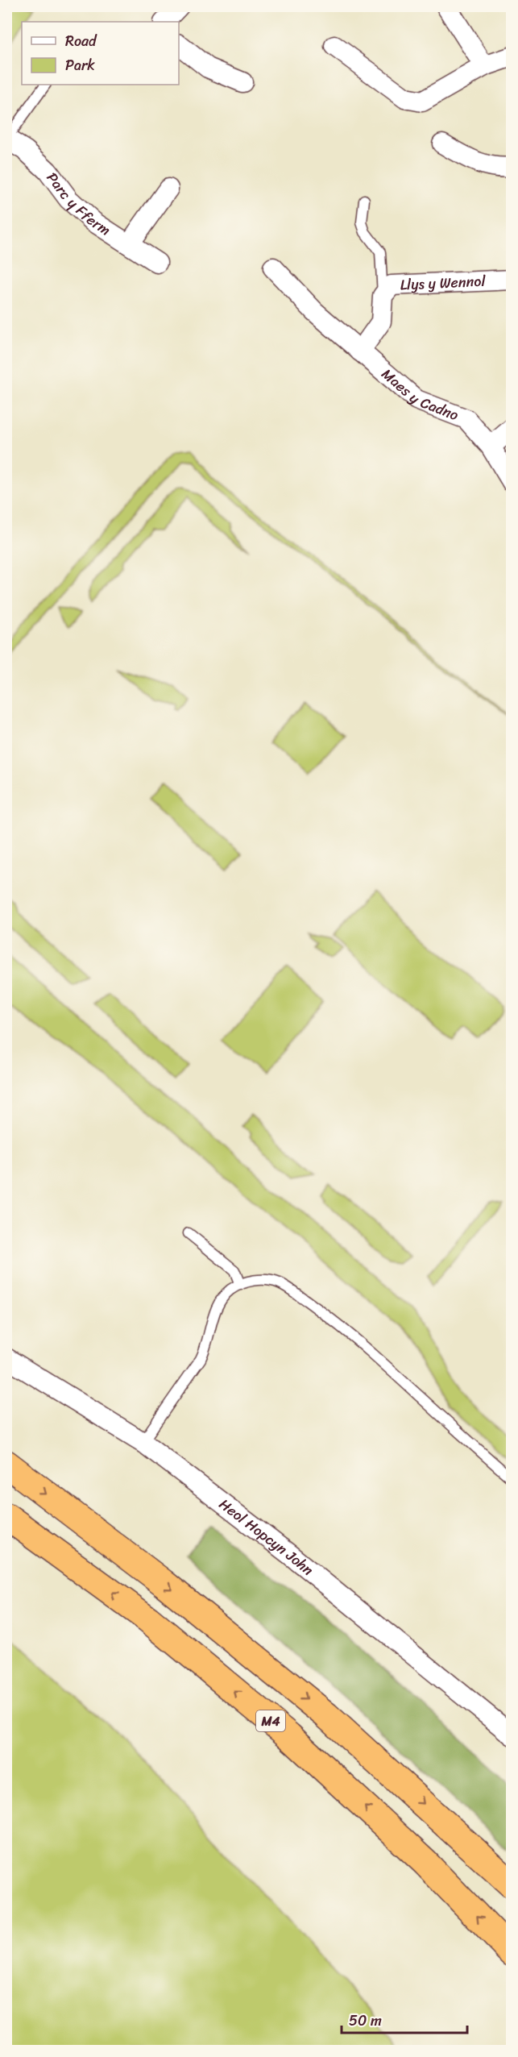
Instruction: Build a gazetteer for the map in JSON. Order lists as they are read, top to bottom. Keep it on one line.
{"streets":{"highway":["M4"],"street":["Parc y Fferm","Llys y Wennol","Maes y Cadno","Heol Hopcyn John"]},"crossings":[["Llys y Wennol","Maes y Cadno"]],"legend":["Road","Park"],"scale_bar":"50 m"}
